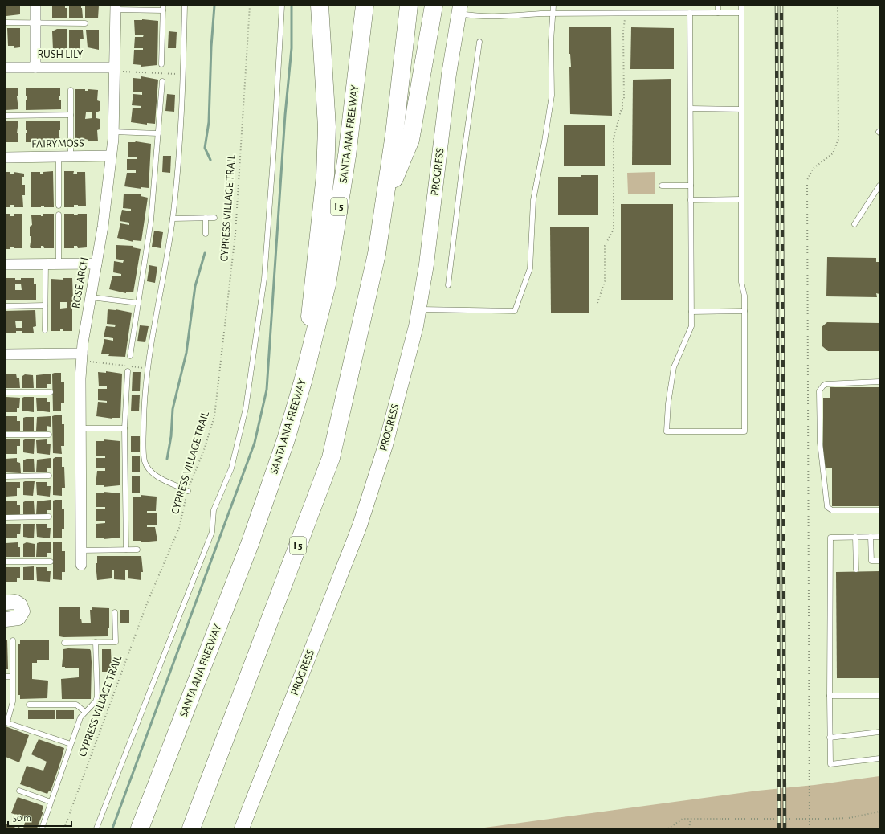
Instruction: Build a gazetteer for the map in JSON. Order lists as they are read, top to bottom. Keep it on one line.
{"streets":{"highway":["SANTA ANA FREEWAY","I 5"],"street":["RUSH LILY","FAIRYMOSS","PROGRESS","ROSE ARCH"],"path":["CYPRESS VILLAGE TRAIL"]},"crossings":[["RUSH LILY","ROSE ARCH"],["FAIRYMOSS","ROSE ARCH"]],"scale_bar":"50 m"}
